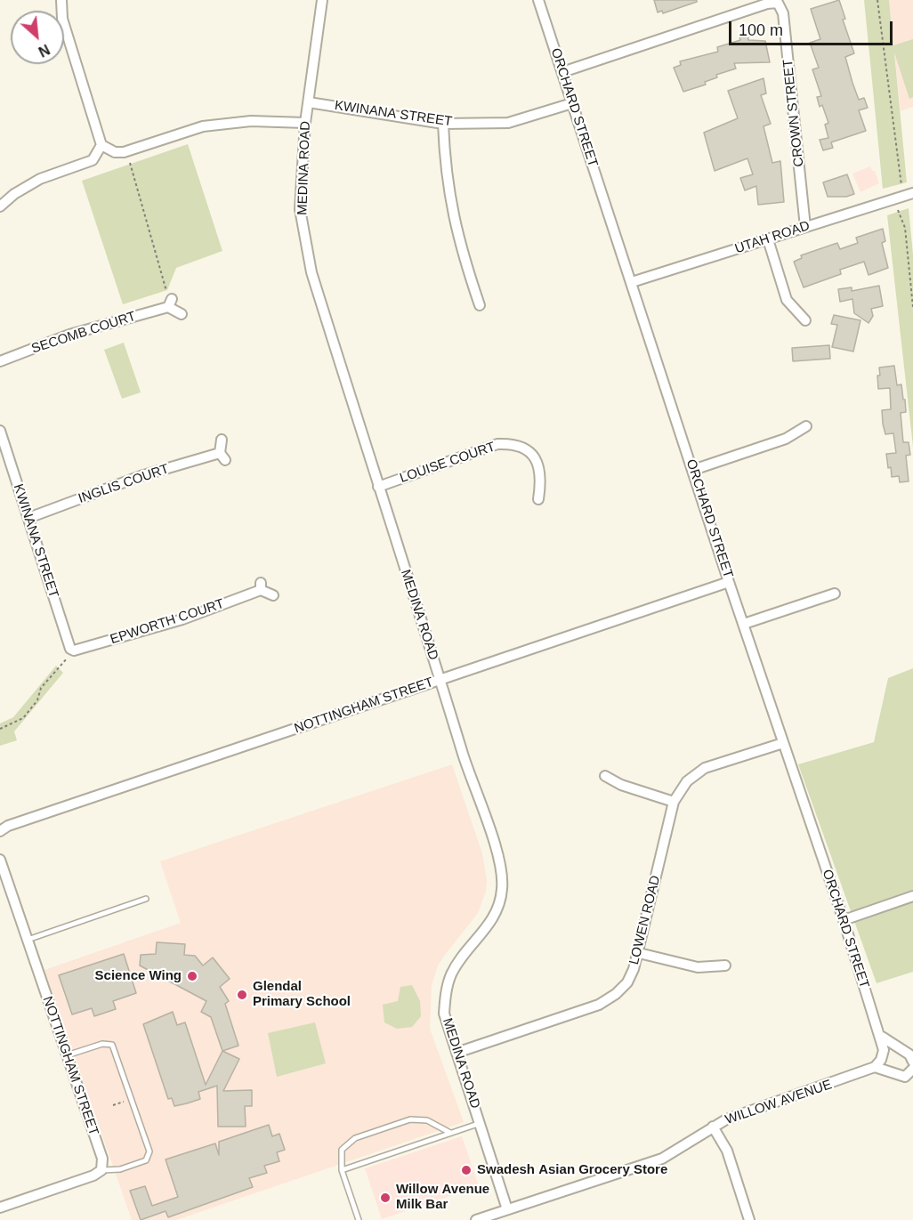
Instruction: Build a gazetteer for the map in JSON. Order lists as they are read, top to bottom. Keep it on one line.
{"streets":{"street":["ORCHARD STREET","CROWN STREET","KWINANA STREET","MEDINA ROAD","UTAH ROAD","SECOMB COURT","LOUISE COURT","INGLIS COURT","EPWORTH COURT","NOTTINGHAM STREET","LOWEN ROAD","WILLOW AVENUE"]},"crossings":[["ORCHARD STREET","CROWN STREET"],["ORCHARD STREET","KWINANA STREET"],["ORCHARD STREET","UTAH ROAD"],["ORCHARD STREET","NOTTINGHAM STREET"],["ORCHARD STREET","LOWEN ROAD"],["ORCHARD STREET","WILLOW AVENUE"],["CROWN STREET","UTAH ROAD"],["KWINANA STREET","MEDINA ROAD"],["KWINANA STREET","INGLIS COURT"],["KWINANA STREET","EPWORTH COURT"],["MEDINA ROAD","LOUISE COURT"],["MEDINA ROAD","NOTTINGHAM STREET"],["MEDINA ROAD","LOWEN ROAD"],["MEDINA ROAD","WILLOW AVENUE"]],"places":["Science Wing","Glendal Primary School","Swadesh Asian Grocery Store","Willow Avenue Milk Bar"],"scale_bar":"100 m","north":"bottom right"}
